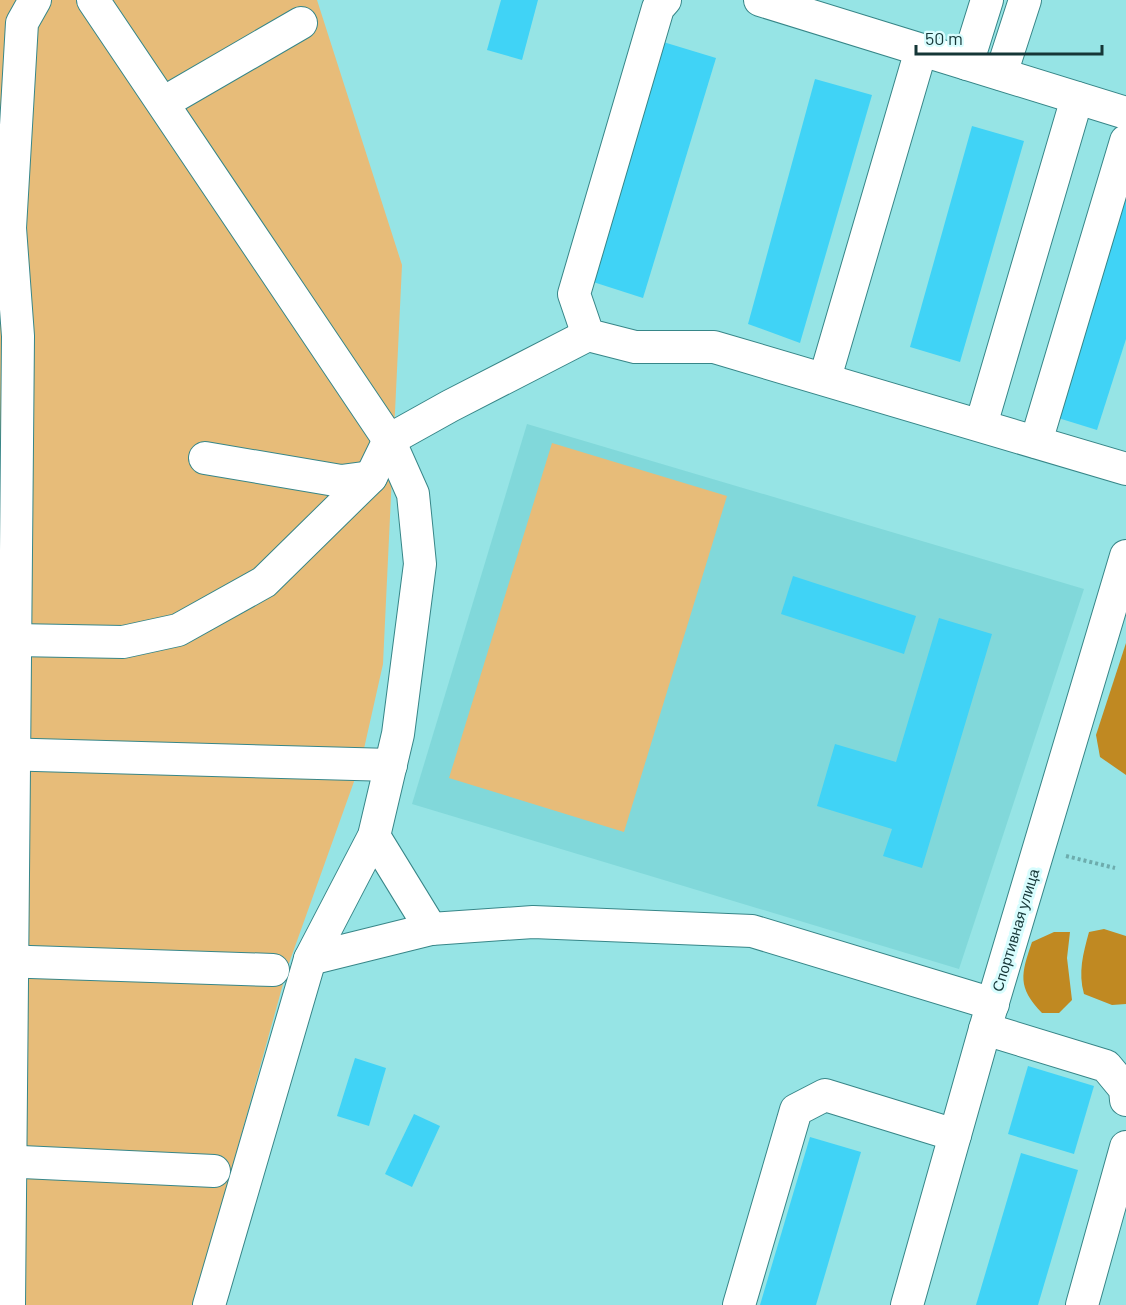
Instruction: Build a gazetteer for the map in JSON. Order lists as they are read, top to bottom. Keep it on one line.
{"streets":{"street":["Спортивная улица"]},"scale_bar":"50 m"}
